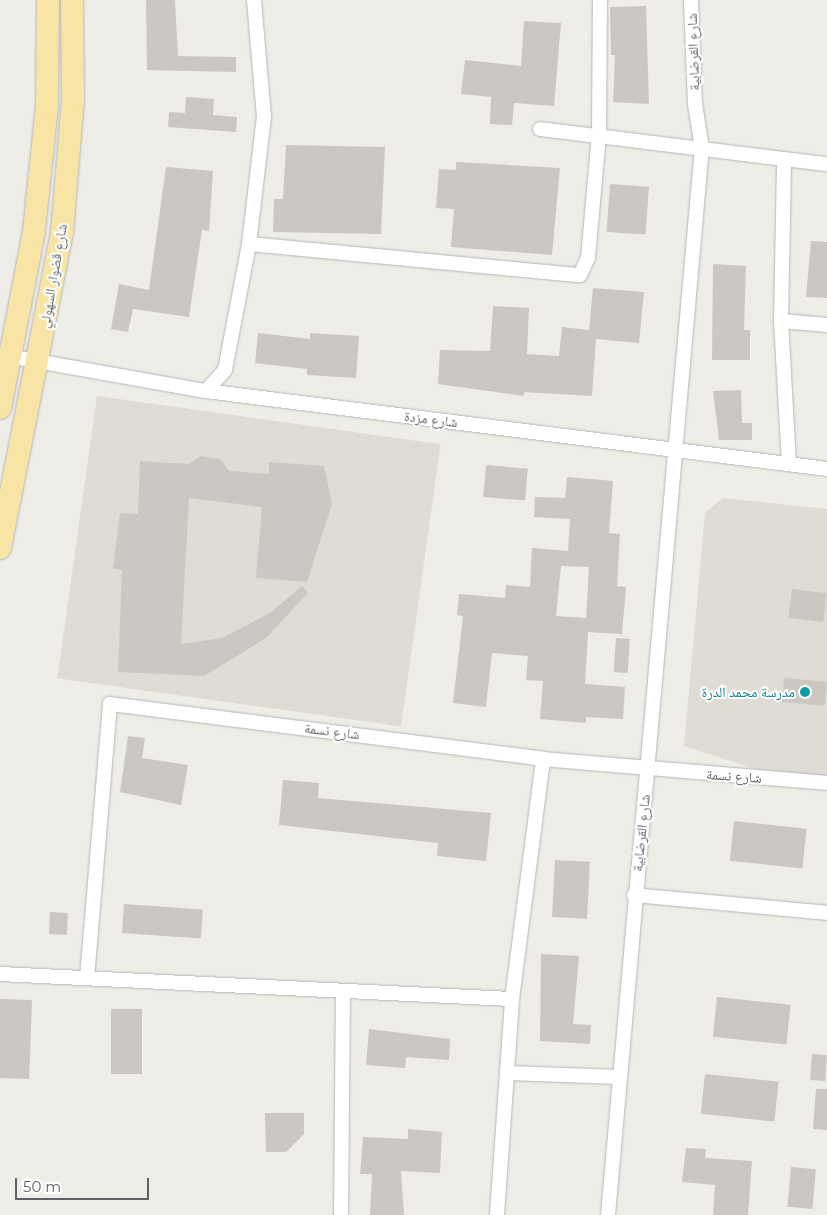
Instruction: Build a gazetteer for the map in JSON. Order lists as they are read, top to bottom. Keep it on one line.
{"streets":{"highway":["شارع قضوار السهولي"],"street":["شارع القرضابية","شارع مزدة","شارع نسمة"]},"crossings":[["شارع القرضابية","شارع مزدة"],["شارع القرضابية","شارع نسمة"],["شارع قضوار السهولي","شارع مزدة"]],"places":["مدرسة محمد الدرة"],"scale_bar":"50 m"}
